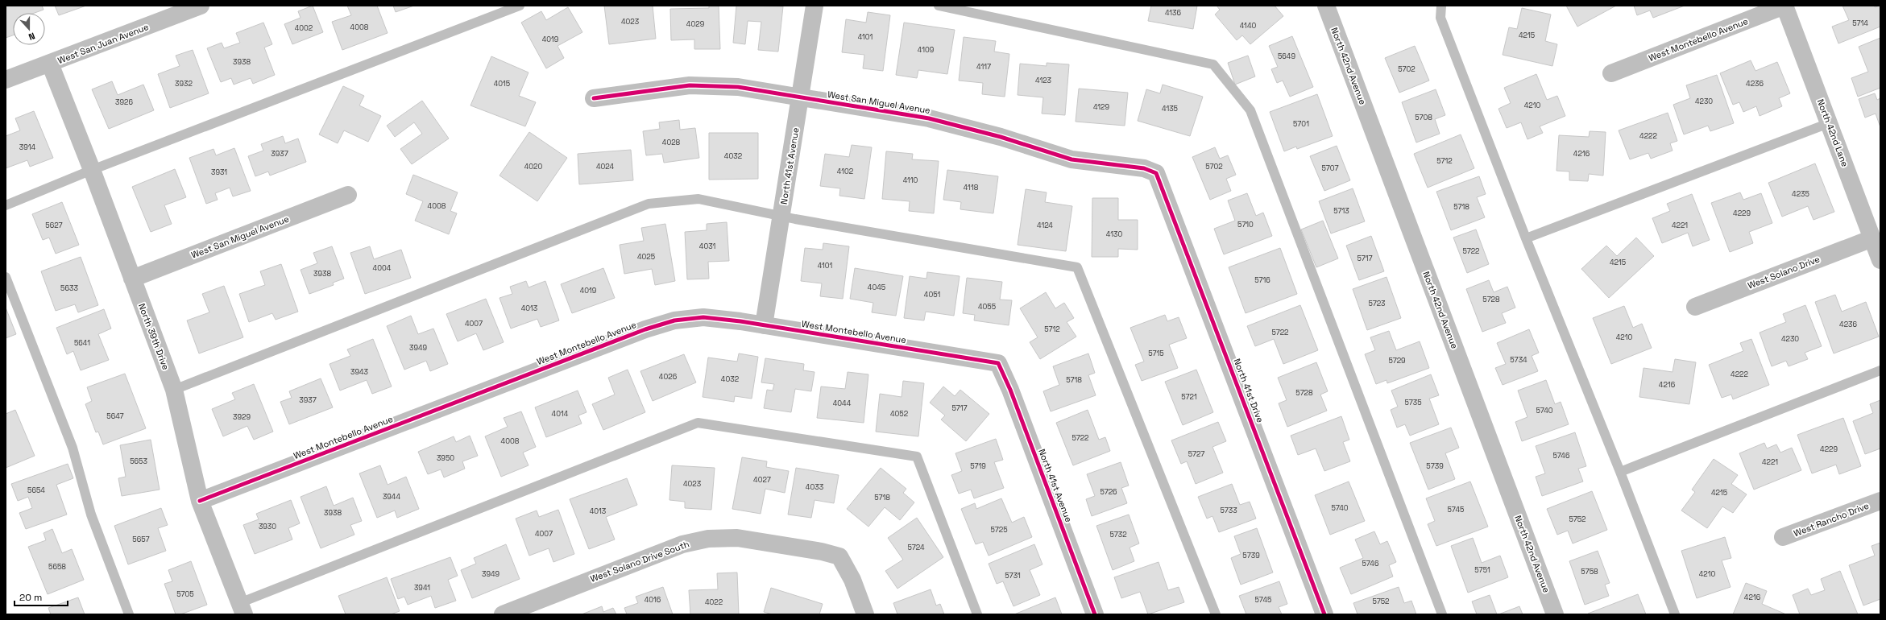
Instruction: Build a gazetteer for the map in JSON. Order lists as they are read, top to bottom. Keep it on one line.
{"streets":{"street":["West Montebello Avenue","West San Juan Avenue","North 42nd Avenue","West San Miguel Avenue","North 42nd Lane","North 41st Avenue","West Solano Drive","North 39th Drive","North 41st Drive","West Rancho Drive","West Solano Drive South"]},"crossings":[["West Montebello Avenue","North 42nd Lane"],["West Montebello Avenue","North 41st Avenue"],["West Montebello Avenue","North 39th Drive"],["West San Juan Avenue","North 39th Drive"],["West San Miguel Avenue","North 41st Avenue"],["West San Miguel Avenue","North 39th Drive"],["West San Miguel Avenue","North 41st Drive"],["North 42nd Lane","West Solano Drive"]],"house_numbers":["4136","4023","5714","4029","4140","4008","4002","4215","4101","4019","4109","5649","3938","4117","5702","4123","3932","4015","4236","4230","3926","4210","4129","4135","5708","5701","4222","4028","3914","3937","4216","4032","5712","4020","4024","5702","5707","4102","3931","4110","4118","4235","4008","5718","5713","4229","5710","5627","4124","4221","4130","4031","5722","4025","5717","4215","4101","4004","3938","5716","4045","5633","4019","4051","5728","5723","4055","4013","4007","4236","5712","5722","4210","4230","5641","3949","5715","5734","5729","3943","4222","4026","4032","5718","4216","5728","5721","3937","5735","4044","5717","5740","4014","4052","5647","3929","5722","4008","4229","5727","5746","3950","5653","4221","5719","5739","4027","4023","4033","5654","5726","4215","3944","5718","5740","5745","5733","4013","3938","5752","3930","5725","4007","5732","5657","5724","5739","5746","5658","5751","5758","3949","4210","5731","3941","5705","4216","4016","5745","5752","4022"],"scale_bar":"20 m","north":"bottom"}
